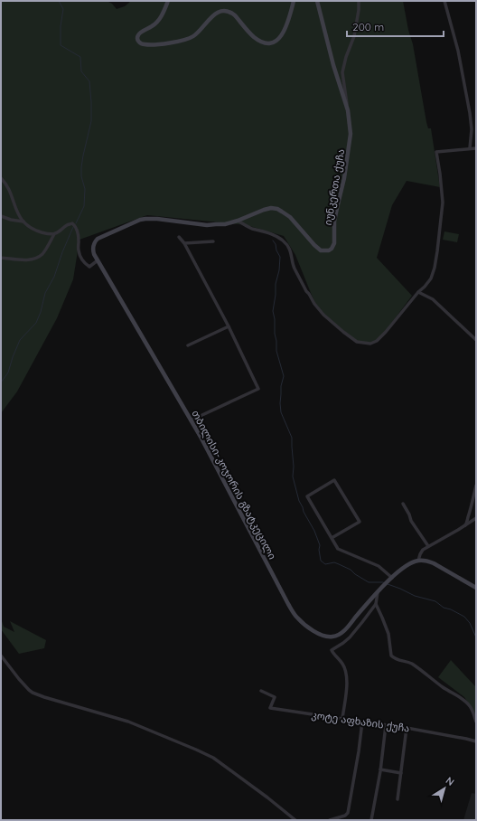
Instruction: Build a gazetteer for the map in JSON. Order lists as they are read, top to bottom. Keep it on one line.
{"streets":{"main road":["იუნკერთა ქუჩა","თბილისი-კოჯორის გზატკეცილი"],"street":["კოტე აფხაზის ქუჩა"]},"crossings":[["იუნკერთა ქუჩა","თბილისი-კოჯორის გზატკეცილი"]],"scale_bar":"200 m","north":"top right"}
